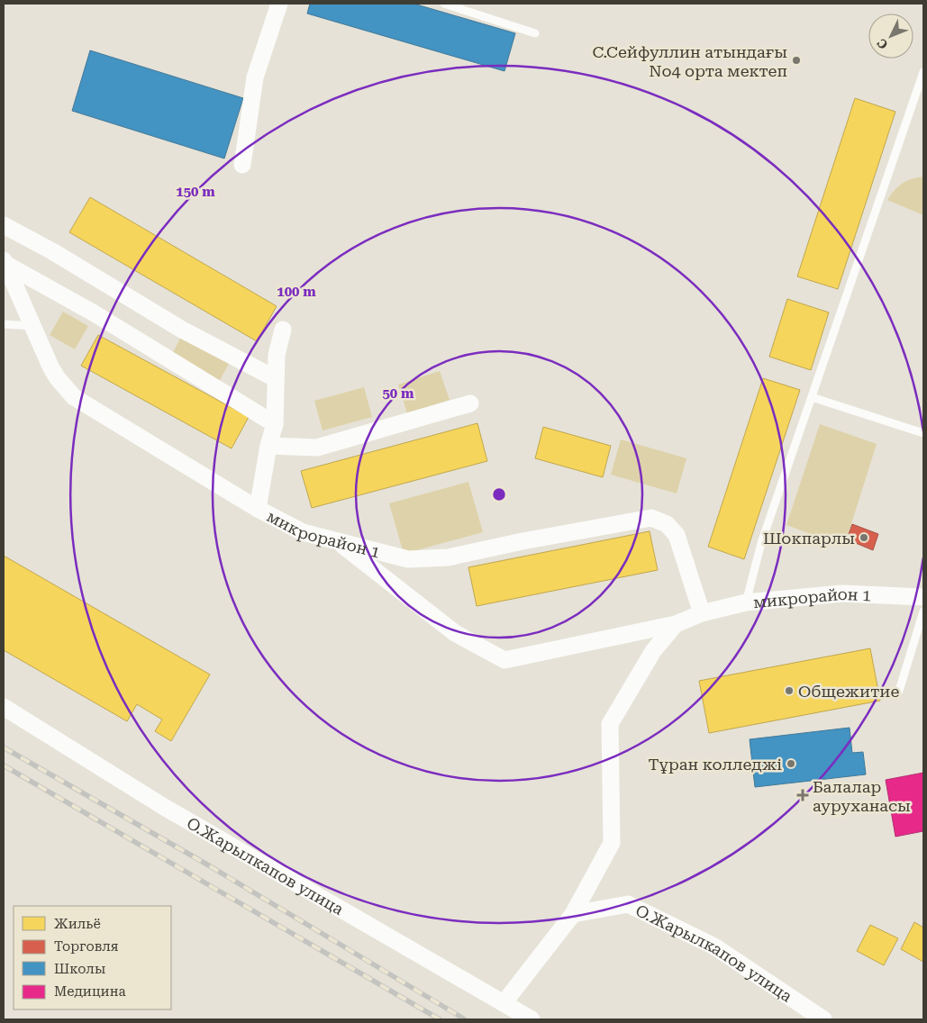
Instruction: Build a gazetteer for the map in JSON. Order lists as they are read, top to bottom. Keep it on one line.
{"streets":{"street":["микрорайон 1","О.Жарылкапов улица"]},"places":{"other":["С.Сейфуллин атындағы No4 орта мектеп","Шокпарлы","Общежитие","Тұран колледжі"],"health":["Балалар ауруханасы"]},"legend":["Жильё","Торговля","Школы","Медицина"],"north":"bottom left","rings":["150 m","100 m","50 m"]}
